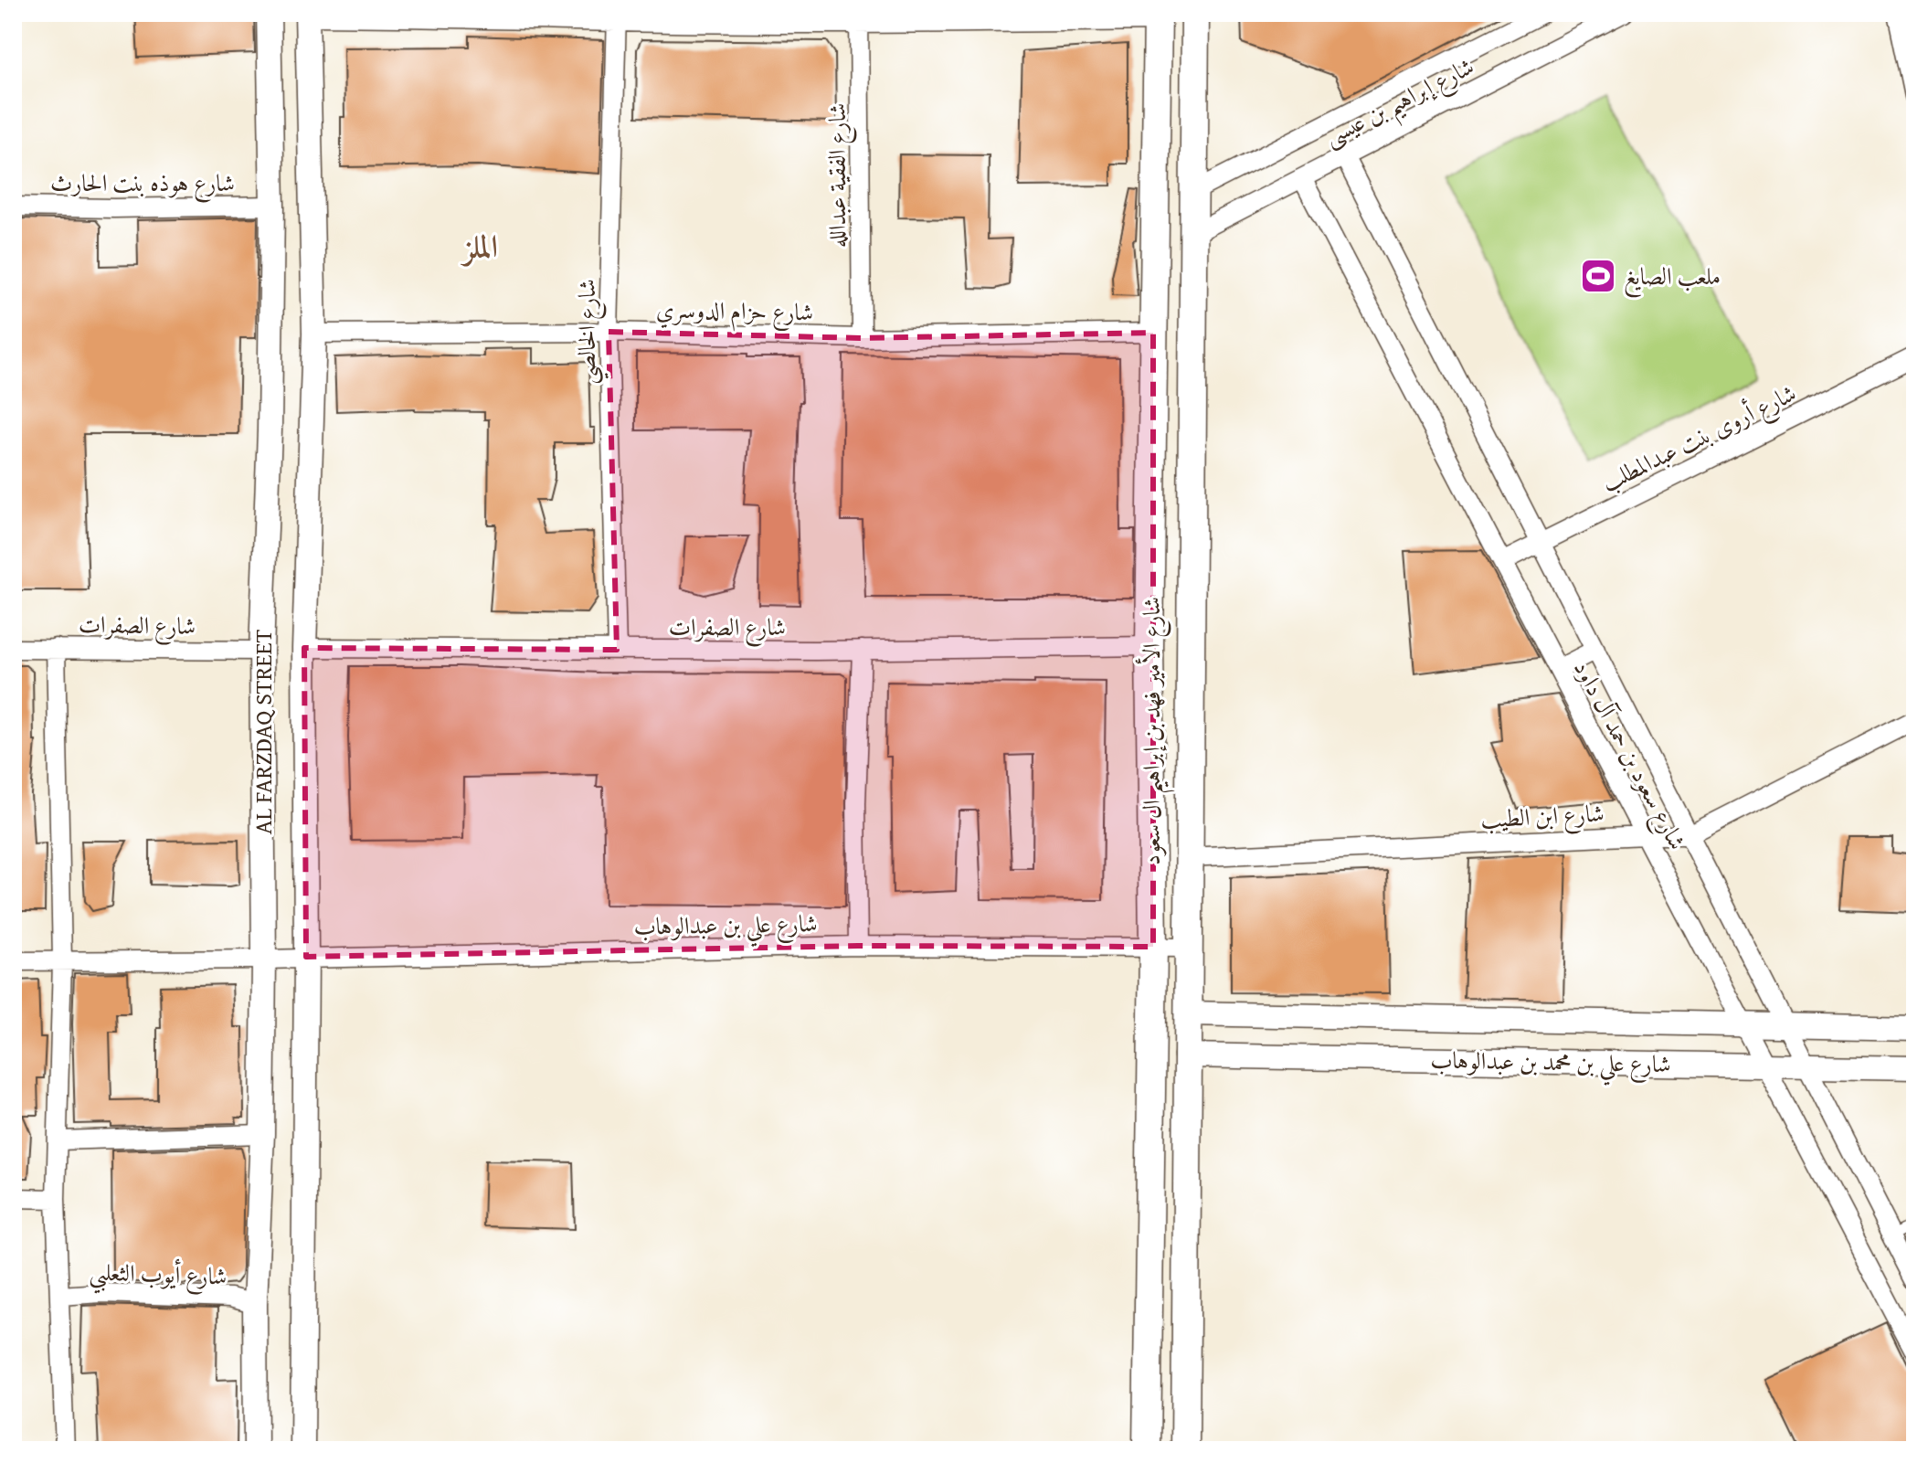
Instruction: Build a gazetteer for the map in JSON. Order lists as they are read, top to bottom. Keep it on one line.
{"streets":{"main road":["شارع الأمير فهد بن إبراهيم ال سعود"],"street":["شارع إبراهيم بن عيسى","شارع الفقية عبدالله","شارع هوذه بنت الحارث","شارع حزام الدوسري","شارع الخالصي","شارع أروى بنت عبدالمطلب","شارع الصفرات","AL FARZDAQ STREET","شارع سعود بن حمد آل داود","شارع ابن الطيب","شارع علي بن عبدالوهاب","شارع علي بن محمد بن عبدالوهاب","شارع أيوب الثعلبي"]},"crossings":[["شارع إبراهيم بن عيسى","شارع الأمير فهد بن إبراهيم ال سعود"],["شارع إبراهيم بن عيسى","شارع سعود بن حمد آل داود"],["شارع الفقية عبدالله","شارع حزام الدوسري"],["شارع هوذه بنت الحارث","AL FARZDAQ STREET"],["شارع حزام الدوسري","شارع الخالصي"],["شارع حزام الدوسري","شارع الأمير فهد بن إبراهيم ال سعود"],["شارع حزام الدوسري","AL FARZDAQ STREET"],["شارع الخالصي","شارع الصفرات"],["شارع أروى بنت عبدالمطلب","شارع سعود بن حمد آل داود"],["شارع الصفرات","شارع الأمير فهد بن إبراهيم ال سعود"],["شارع الصفرات","AL FARZDAQ STREET"],["شارع الأمير فهد بن إبراهيم ال سعود","شارع ابن الطيب"],["شارع الأمير فهد بن إبراهيم ال سعود","شارع علي بن عبدالوهاب"],["شارع الأمير فهد بن إبراهيم ال سعود","شارع علي بن محمد بن عبدالوهاب"],["AL FARZDAQ STREET","شارع علي بن عبدالوهاب"],["AL FARZDAQ STREET","شارع أيوب الثعلبي"],["شارع سعود بن حمد آل داود","شارع ابن الطيب"],["شارع سعود بن حمد آل داود","شارع علي بن محمد بن عبدالوهاب"]],"districts":["الملز"],"places":{"sports":["ملعب الصايغ"]}}
